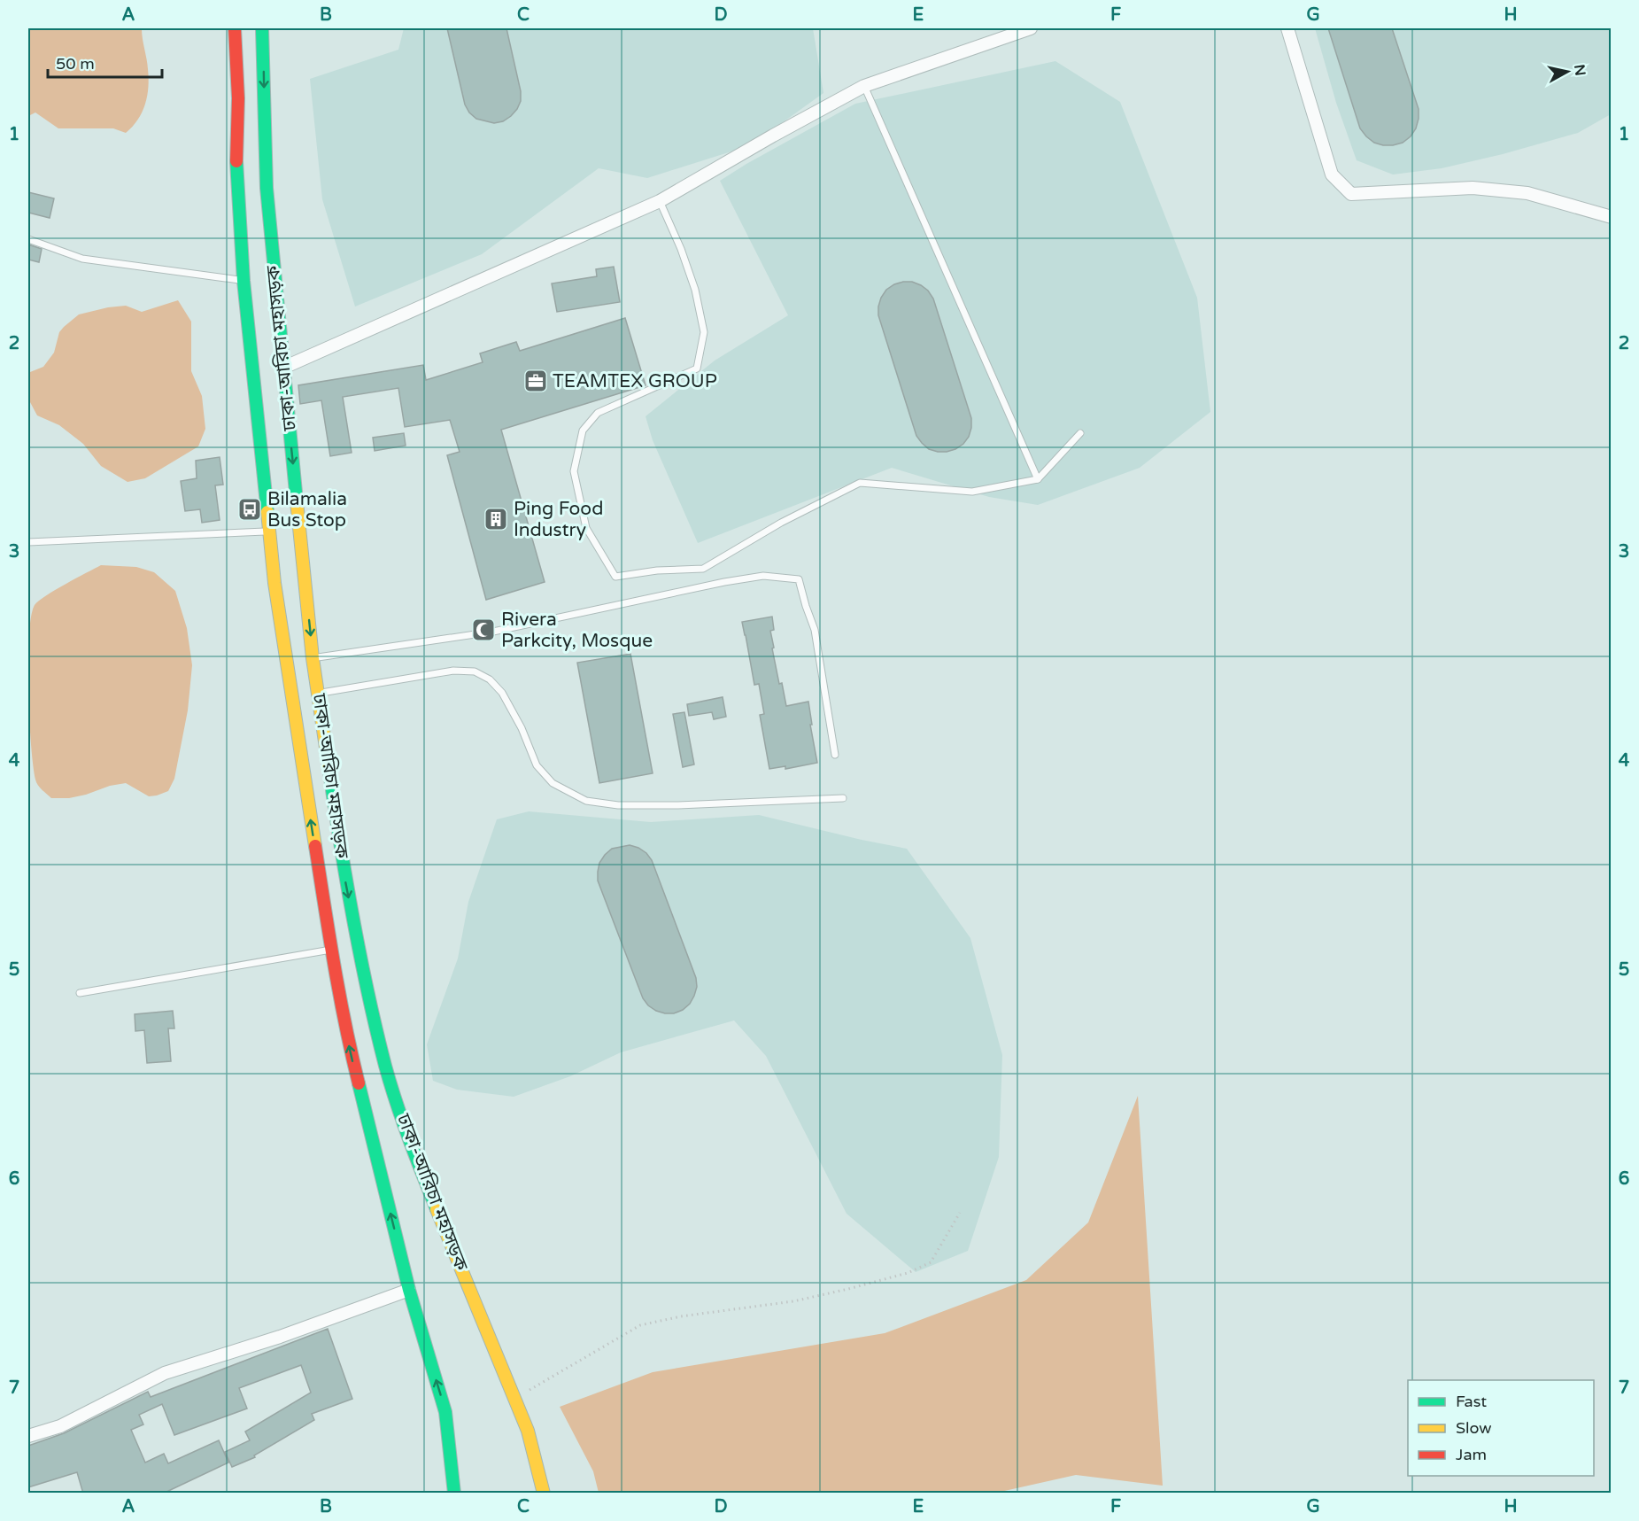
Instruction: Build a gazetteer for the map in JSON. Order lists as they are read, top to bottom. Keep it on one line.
{"streets":{"highway":["ঢাকা-আরিচা মহাসড়ক"]},"places":{"office":["TEAMTEX GROUP"],"bus stop":["Bilamalia Bus Stop"],"building":["Ping Food Industry"],"mosque":["Rivera Parkcity, Mosque"]},"legend":["Fast","Slow","Jam"],"scale_bar":"50 m","north":"right","grid":{"columns":["A","B","C","D","E","F","G","H"],"rows":["1","2","3","4","5","6","7"]}}
